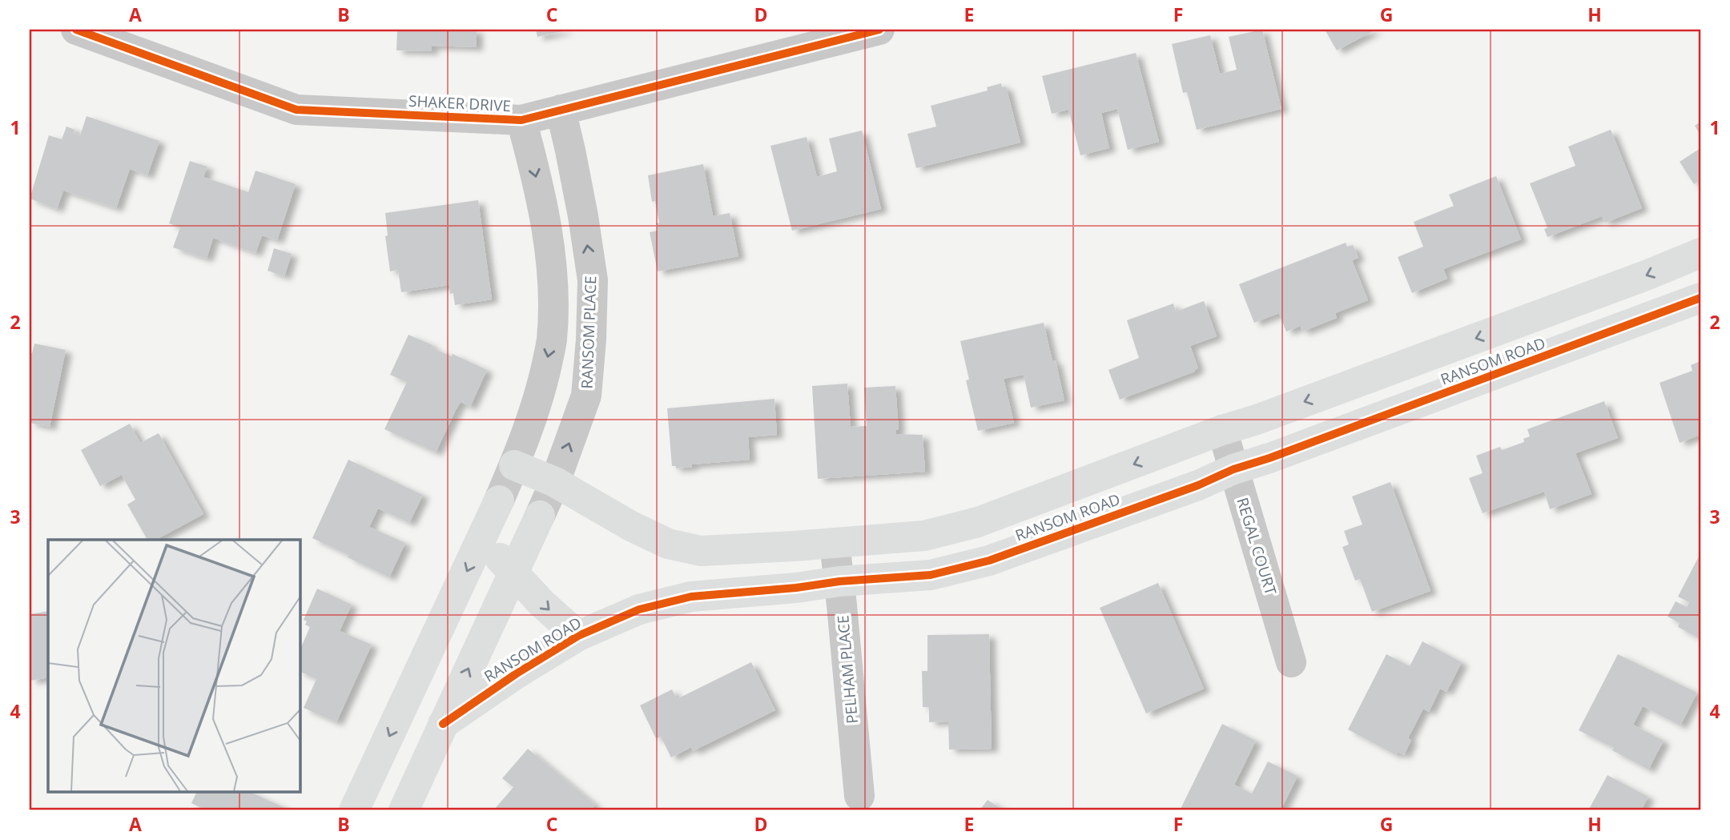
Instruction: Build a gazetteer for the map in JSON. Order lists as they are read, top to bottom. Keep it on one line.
{"streets":{"street":["SHAKER DRIVE","RANSOM PLACE","RANSOM ROAD","REGAL COURT","PELHAM PLACE"]},"crossings":[["SHAKER DRIVE","RANSOM PLACE"],["RANSOM PLACE","RANSOM ROAD"],["RANSOM ROAD","REGAL COURT"],["RANSOM ROAD","PELHAM PLACE"]],"grid":{"columns":["A","B","C","D","E","F","G","H"],"rows":["1","2","3","4"]}}
